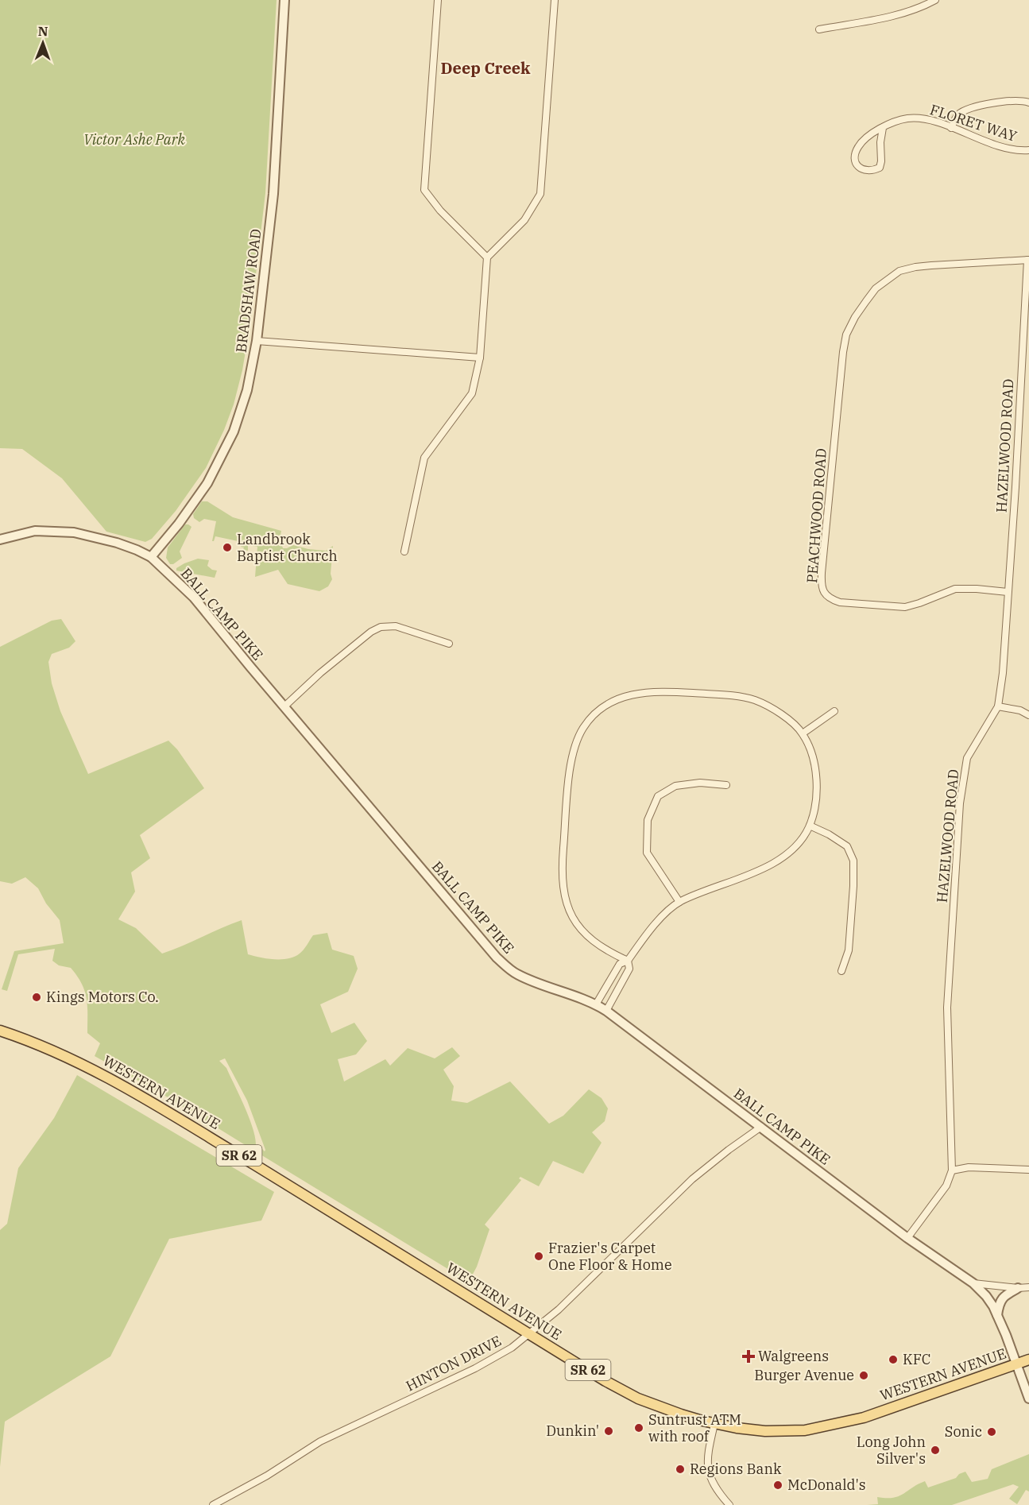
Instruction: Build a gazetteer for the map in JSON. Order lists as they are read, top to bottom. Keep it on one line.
{"streets":{"main road":["WESTERN AVENUE","SR 62"],"street":["FLORET WAY","BRADSHAW ROAD","HAZELWOOD ROAD","PEACHWOOD ROAD","BALL CAMP PIKE","HINTON DRIVE"]},"crossings":[["BRADSHAW ROAD","BALL CAMP PIKE"],["HAZELWOOD ROAD","PEACHWOOD ROAD"],["HAZELWOOD ROAD","BALL CAMP PIKE"],["BALL CAMP PIKE","HINTON DRIVE"],["WESTERN AVENUE","HINTON DRIVE"]],"districts":["Deep Creek"],"parks":["Victor Ashe Park"],"places":{"other":["Landbrook Baptist Church","Kings Motors Co.","Frazier's Carpet One Floor & Home","KFC","Burger Avenue","Suntrust ATM with roof","Dunkin'","Sonic","Long John Silver's","Regions Bank","McDonald's"],"health":["Walgreens"]},"north":"top"}
